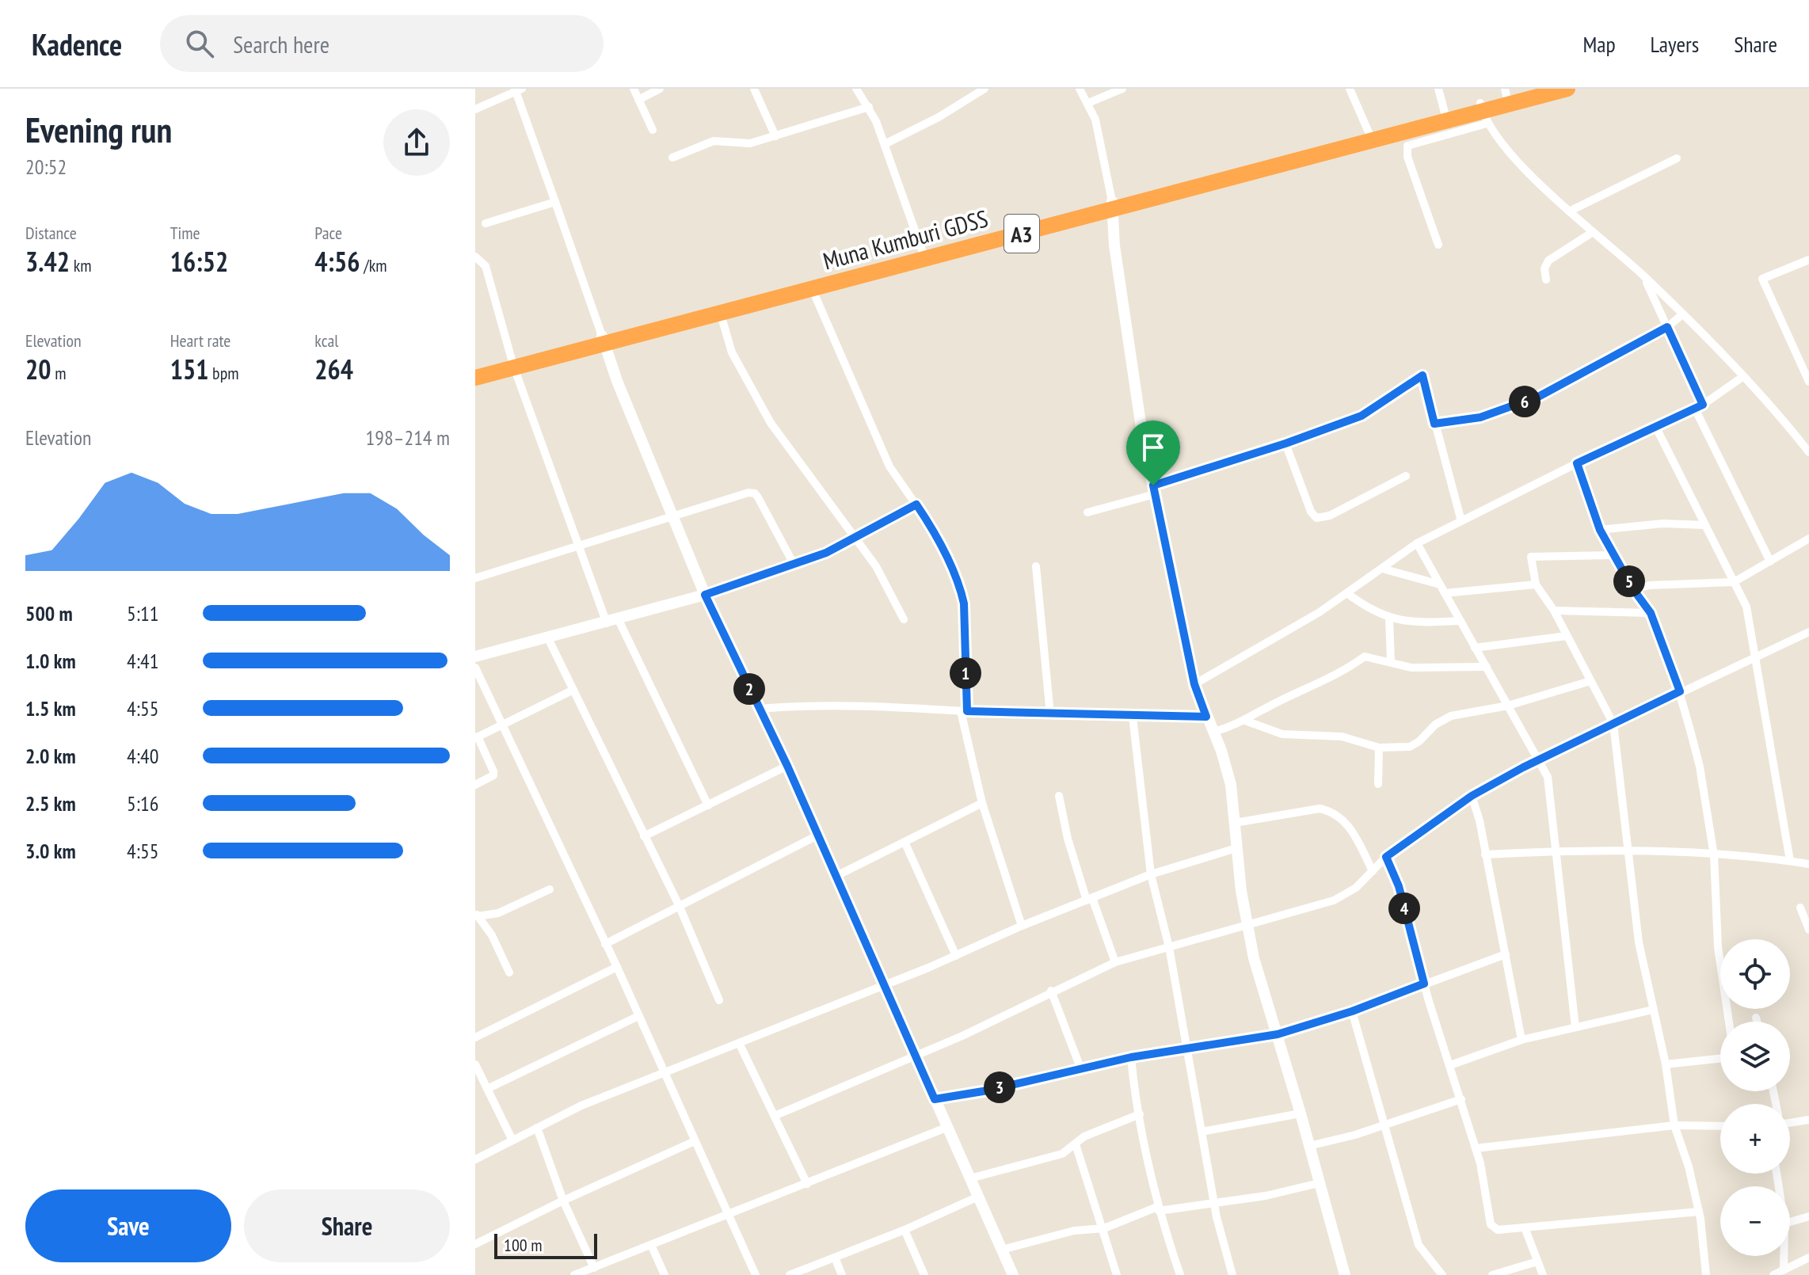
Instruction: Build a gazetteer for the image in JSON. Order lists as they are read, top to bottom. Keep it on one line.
{"streets":{"highway":["A3","Muna Kumburi GDSS"]},"scale_bar":"100 m","page":{"header":"Kadence","search":"Search here","nav":["Map","Layers","Share"],"heading":["Evening run","20:52"],"stats":[["Distance","3.42 km"],["Time","16:52"],["Pace","4:56 /km"],["Elevation","20 m"],["Heart rate","151 bpm"],["kcal","264"]],"pins":["6","5","1","2","4","3"],"chart":["Elevation","198–214 m"],"list":[{"name":"500 m","note":"5:11"},{"name":"1.0 km","note":"4:41"},{"name":"1.5 km","note":"4:55"},{"name":"2.0 km","note":"4:40"},{"name":"2.5 km","note":"5:16"},{"name":"3.0 km","note":"4:55"}],"map_buttons":["+","−"],"buttons":["Save","Share"],"scale":"100 m"}}
